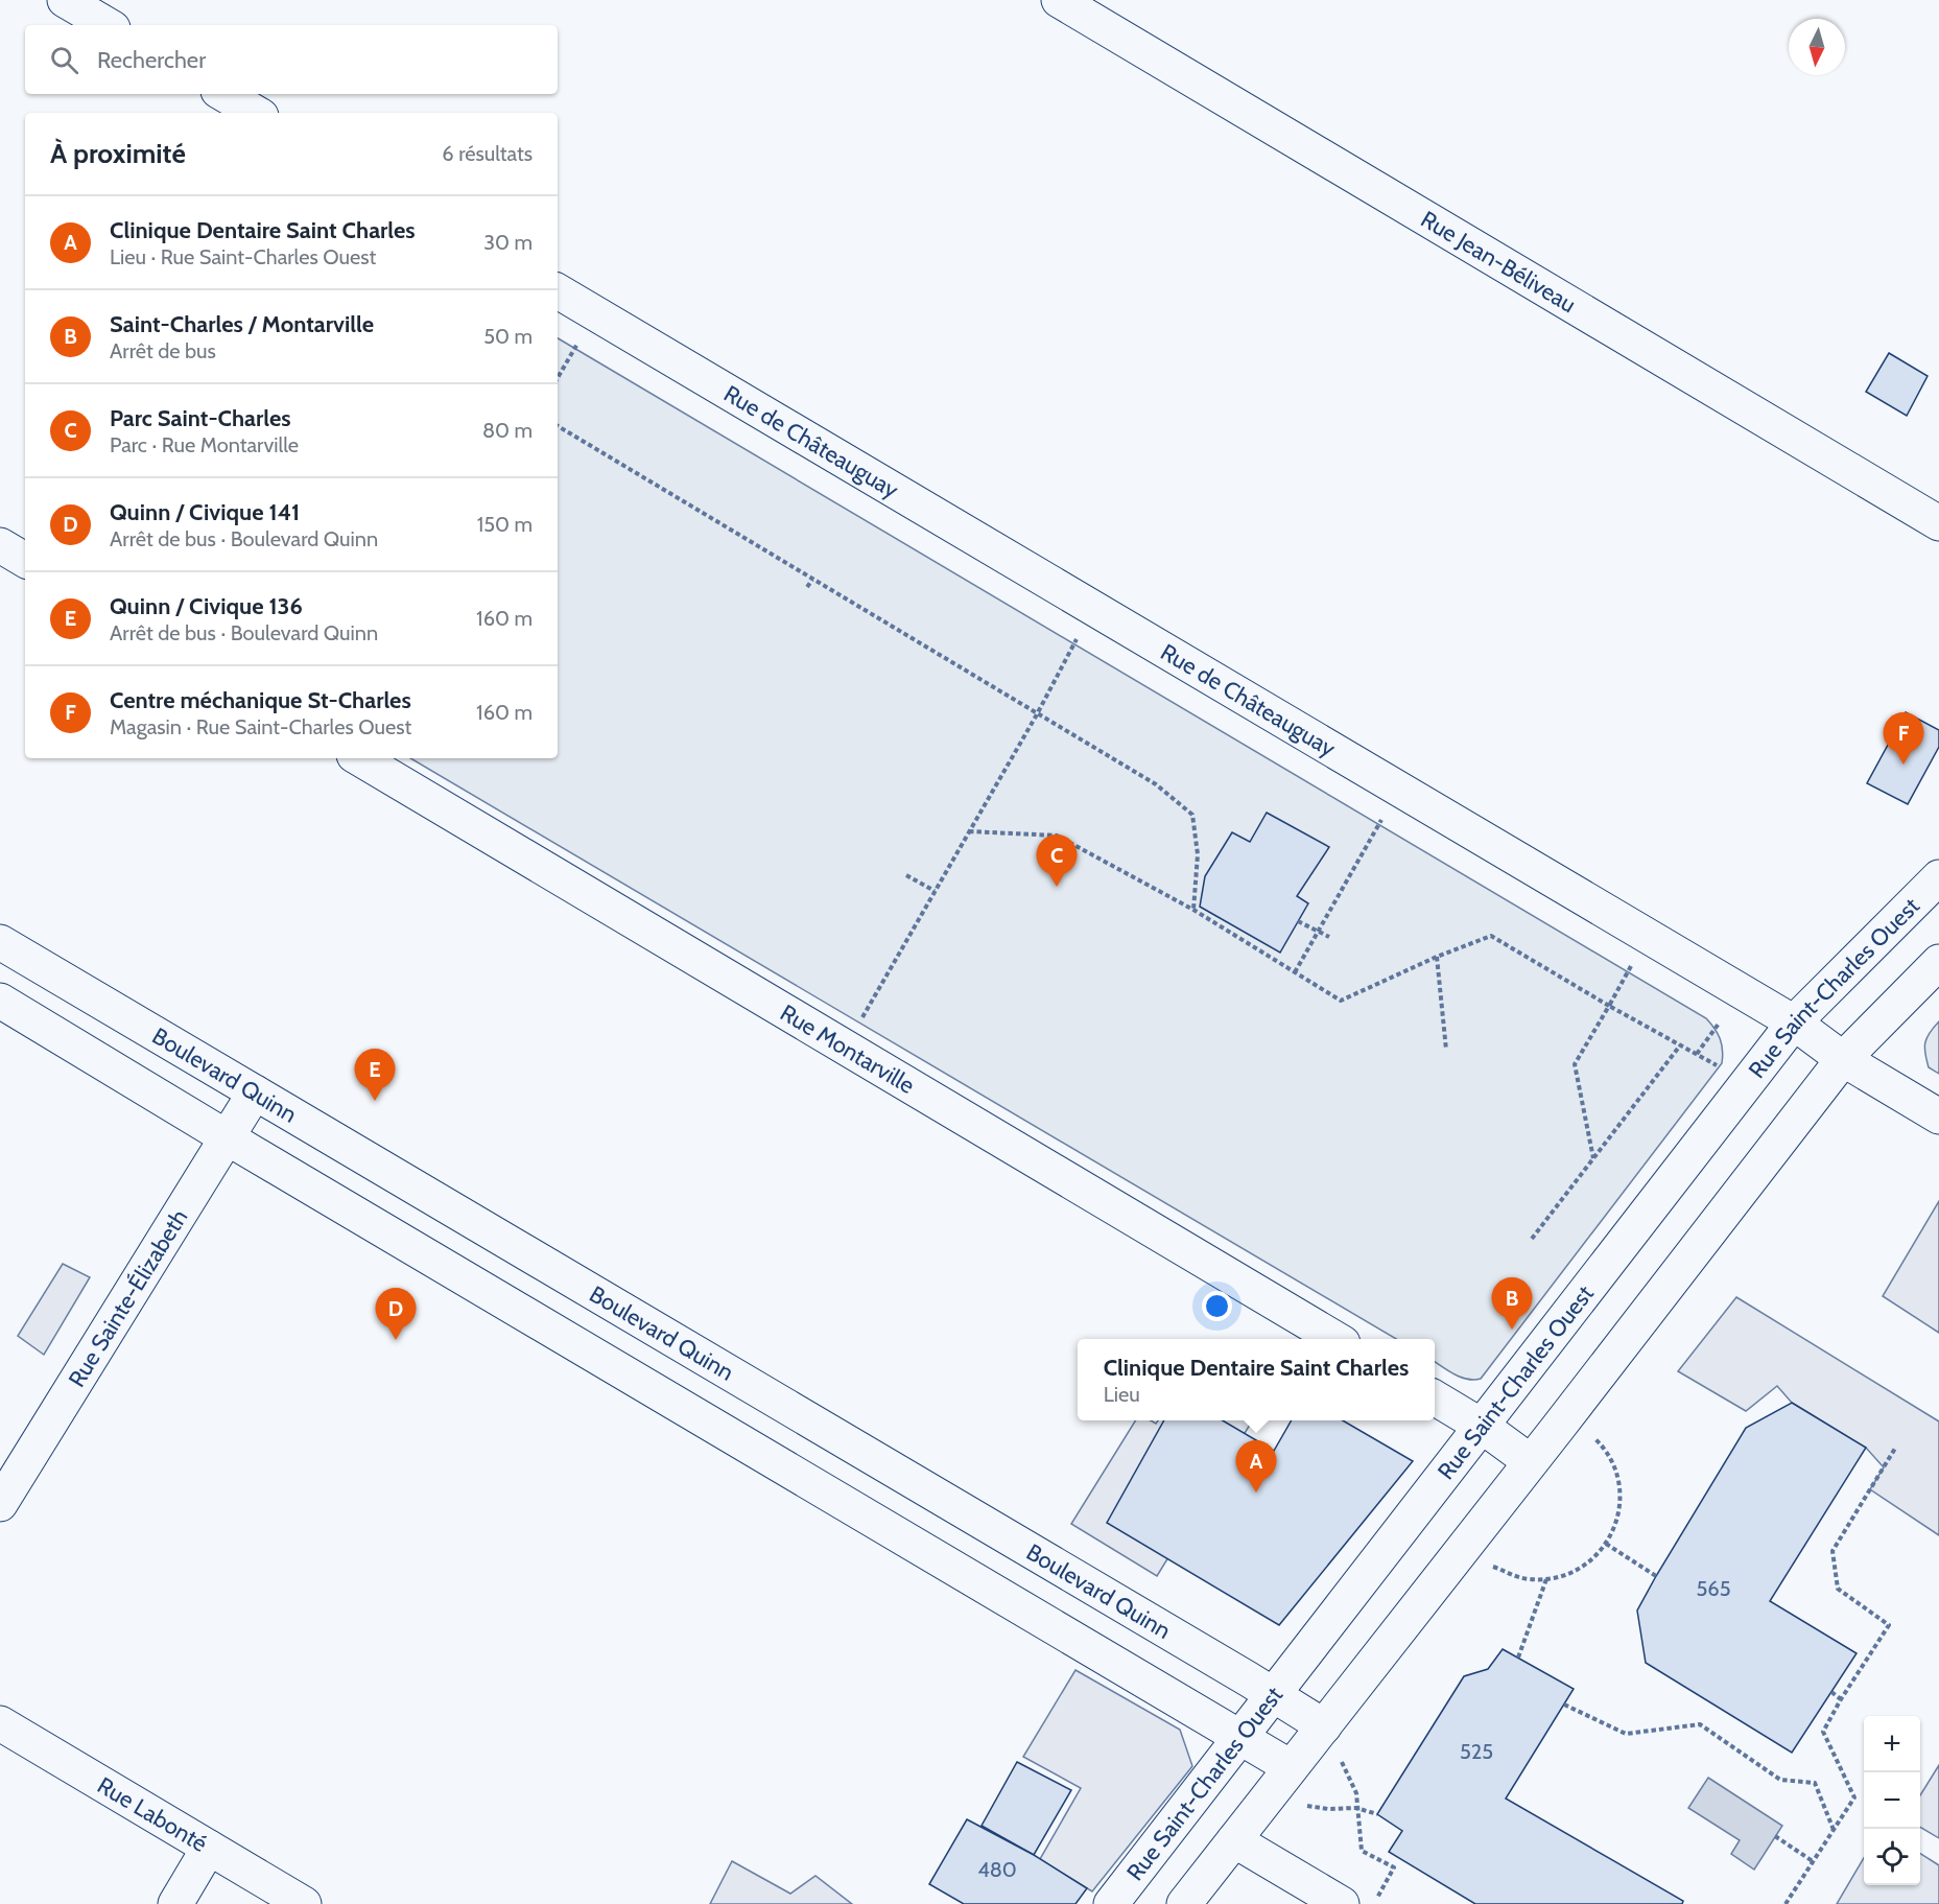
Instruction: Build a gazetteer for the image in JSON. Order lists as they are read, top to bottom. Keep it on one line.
{"streets":{"street":["Rue Jean-Béliveau","Rue de Châteauguay","Rue Saint-Charles Ouest","Rue Montarville","Boulevard Quinn","Rue Sainte-Élizabeth","Rue Labonté"]},"crossings":[["Rue de Châteauguay","Rue Saint-Charles Ouest"],["Rue Saint-Charles Ouest","Boulevard Quinn"],["Boulevard Quinn","Rue Sainte-Élizabeth"]],"house_numbers":["565","525","480"],"north":"bottom","page":{"search":"Rechercher","heading":["À proximité","6 résultats"],"list":[{"mark":"A","name":"Clinique Dentaire Saint Charles","note":"Lieu · Rue Saint-Charles Ouest","value":"30 m"},{"mark":"B","name":"Saint-Charles / Montarville","note":"Arrêt de bus","value":"50 m"},{"mark":"C","name":"Parc Saint-Charles","note":"Parc · Rue Montarville","value":"80 m"},{"mark":"D","name":"Quinn / Civique 141","note":"Arrêt de bus · Boulevard Quinn","value":"150 m"},{"mark":"E","name":"Quinn / Civique 136","note":"Arrêt de bus · Boulevard Quinn","value":"160 m"},{"mark":"F","name":"Centre méchanique St-Charles","note":"Magasin · Rue Saint-Charles Ouest","value":"160 m"}],"pins":["F","C","E","B","D","A"],"popup":["Clinique Dentaire Saint Charles","Lieu"],"map_buttons":["+","−"]}}
